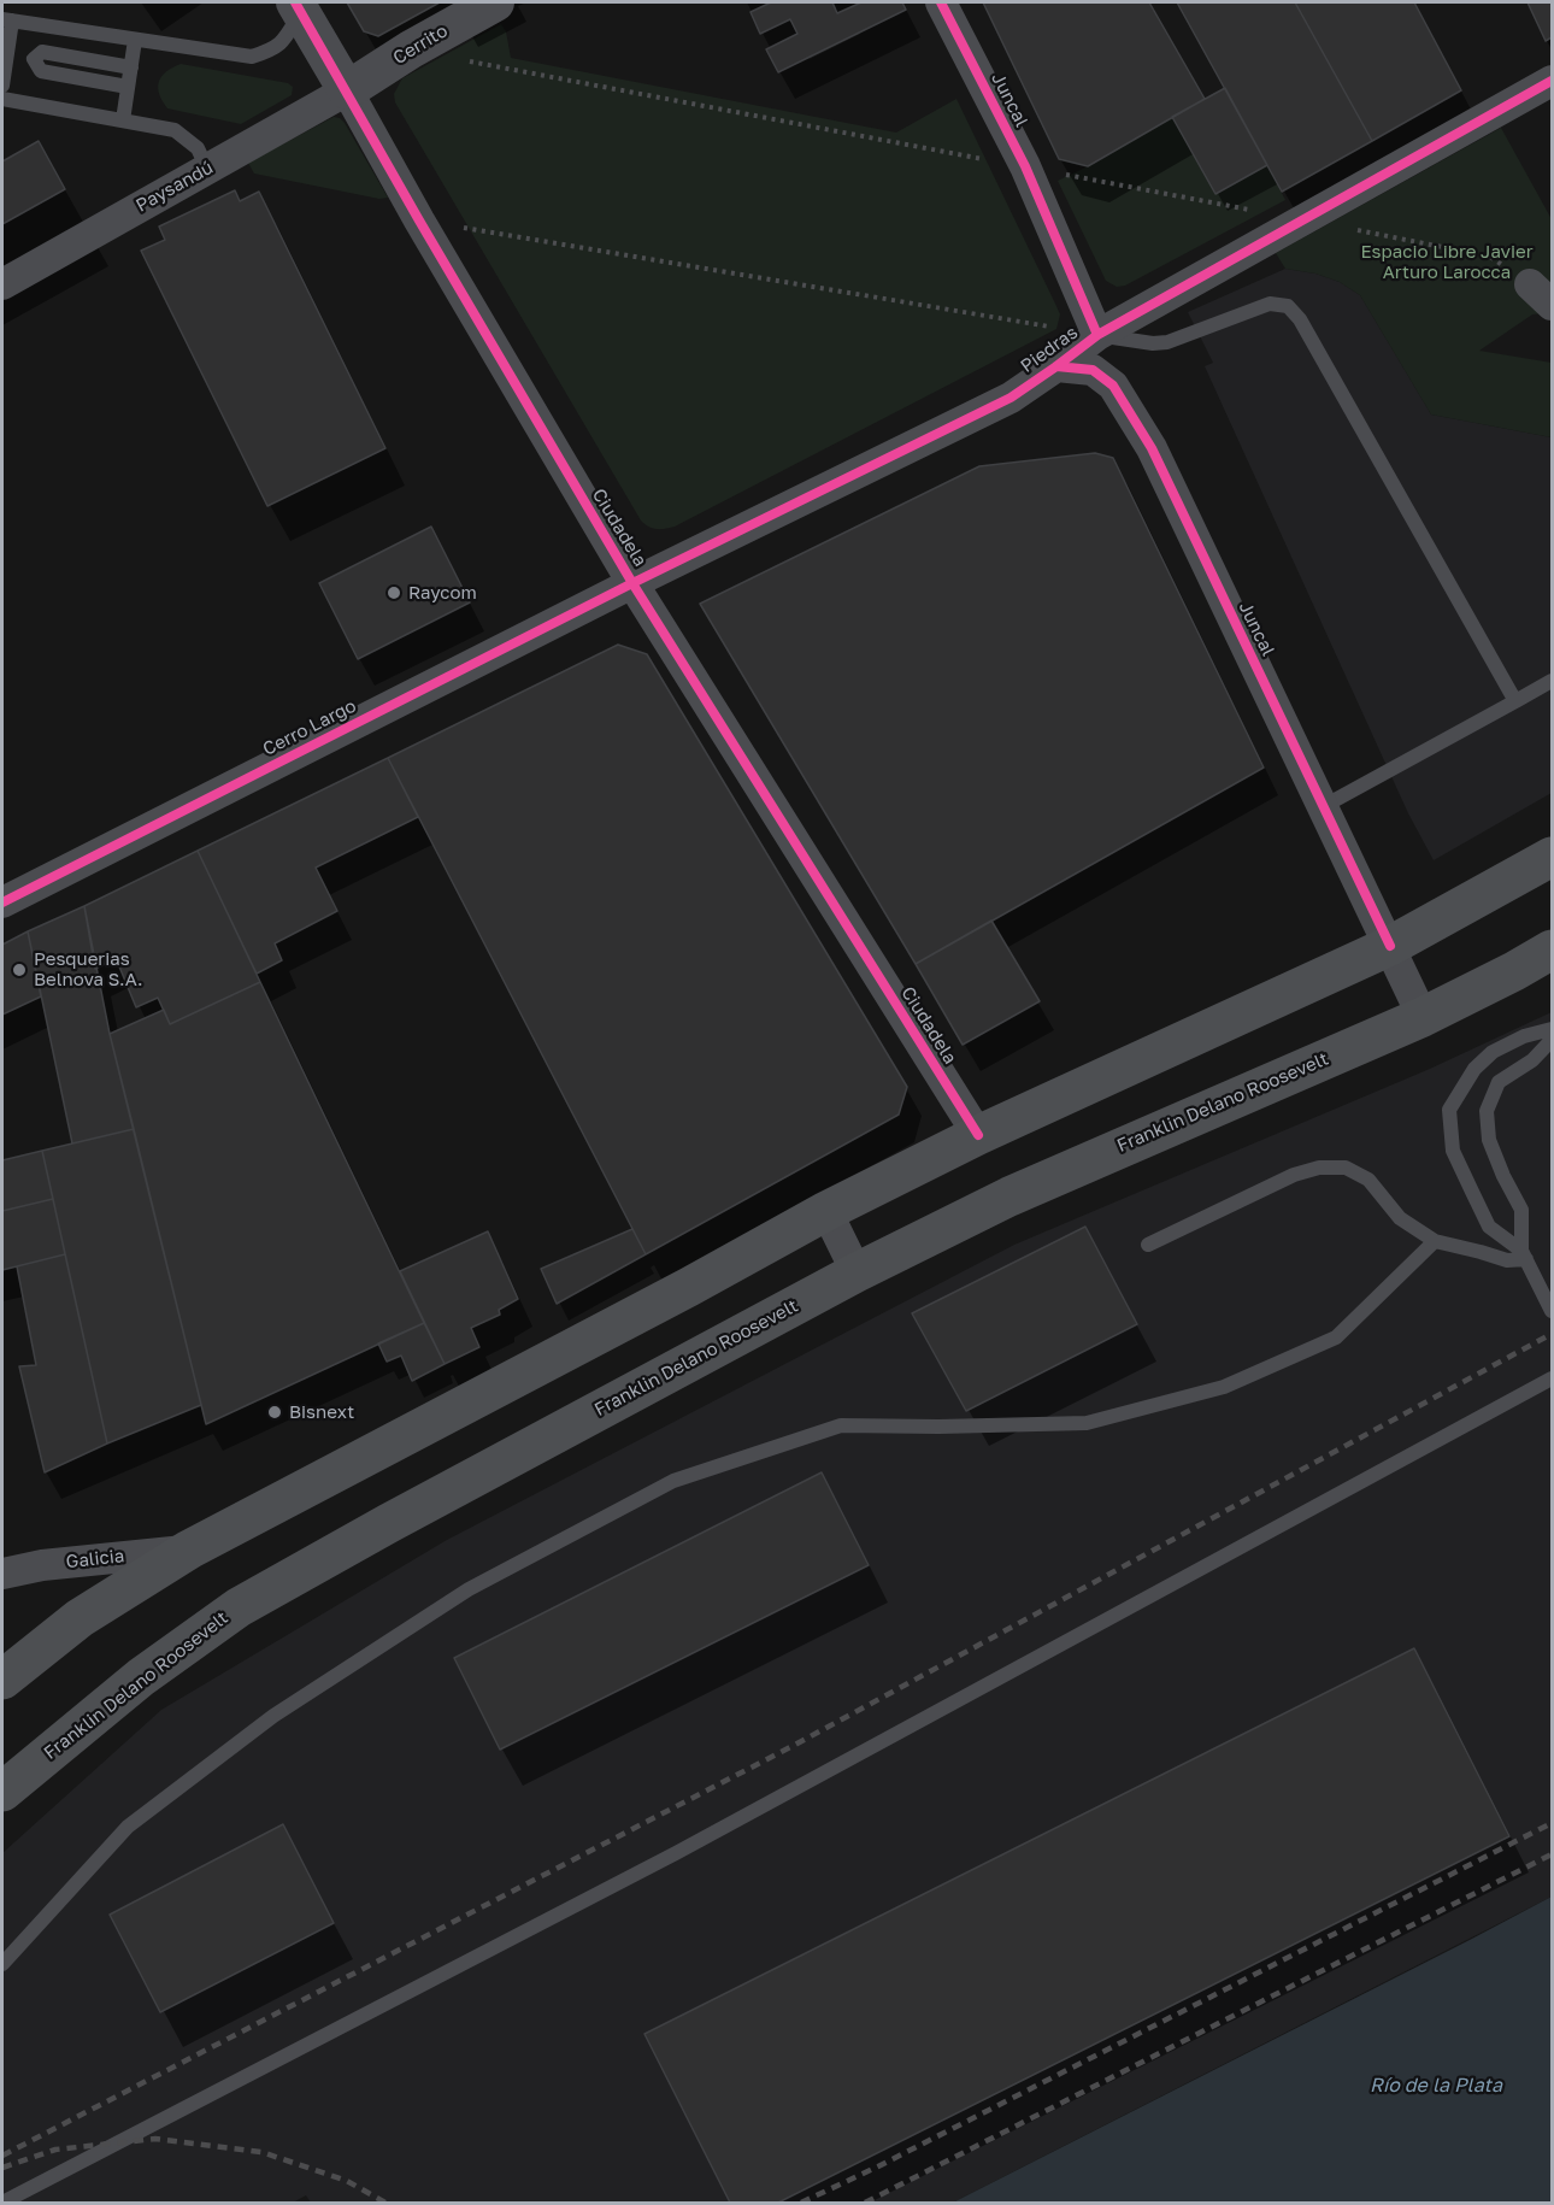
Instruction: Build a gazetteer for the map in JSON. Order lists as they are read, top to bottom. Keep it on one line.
{"streets":{"main road":["Franklin Delano Roosevelt"],"street":["Cerrito","Juncal","Paysandú","Piedras","Ciudadela","Cerro Largo","Galicia"]},"crossings":[["Cerrito","Paysandú"],["Cerrito","Ciudadela"],["Juncal","Piedras"],["Paysandú","Ciudadela"],["Piedras","Ciudadela"],["Piedras","Cerro Largo"],["Ciudadela","Cerro Largo"]],"water":["Río de la Plata"],"parks":["Espacio Libre Javier Arturo Larocca"],"places":["Raycom","Pesquerias Belnova S.A.","Bisnext"]}
